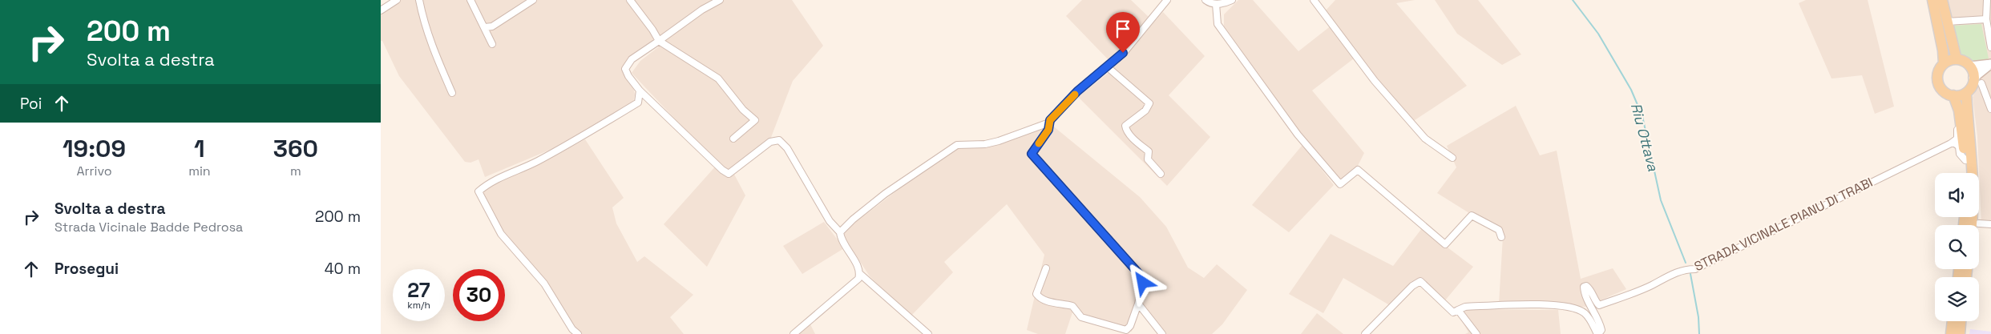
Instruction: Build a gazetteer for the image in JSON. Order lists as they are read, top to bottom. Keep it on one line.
{"streets":{"street":["STRADA VICINALE PIANU DI TRABI"]},"water":["Riu Ottava"],"page":{"turn":["200 m","Svolta a destra"],"then":"Poi","eta":["19:09","Arrivo","1","min","360","m"],"list":[{"name":"Svolta a destra","note":"Strada Vicinale Badde Pedrosa","value":"200 m"},{"name":"Prosegui","value":"40 m"}],"speed":"27 km/h","limit":"30"}}
